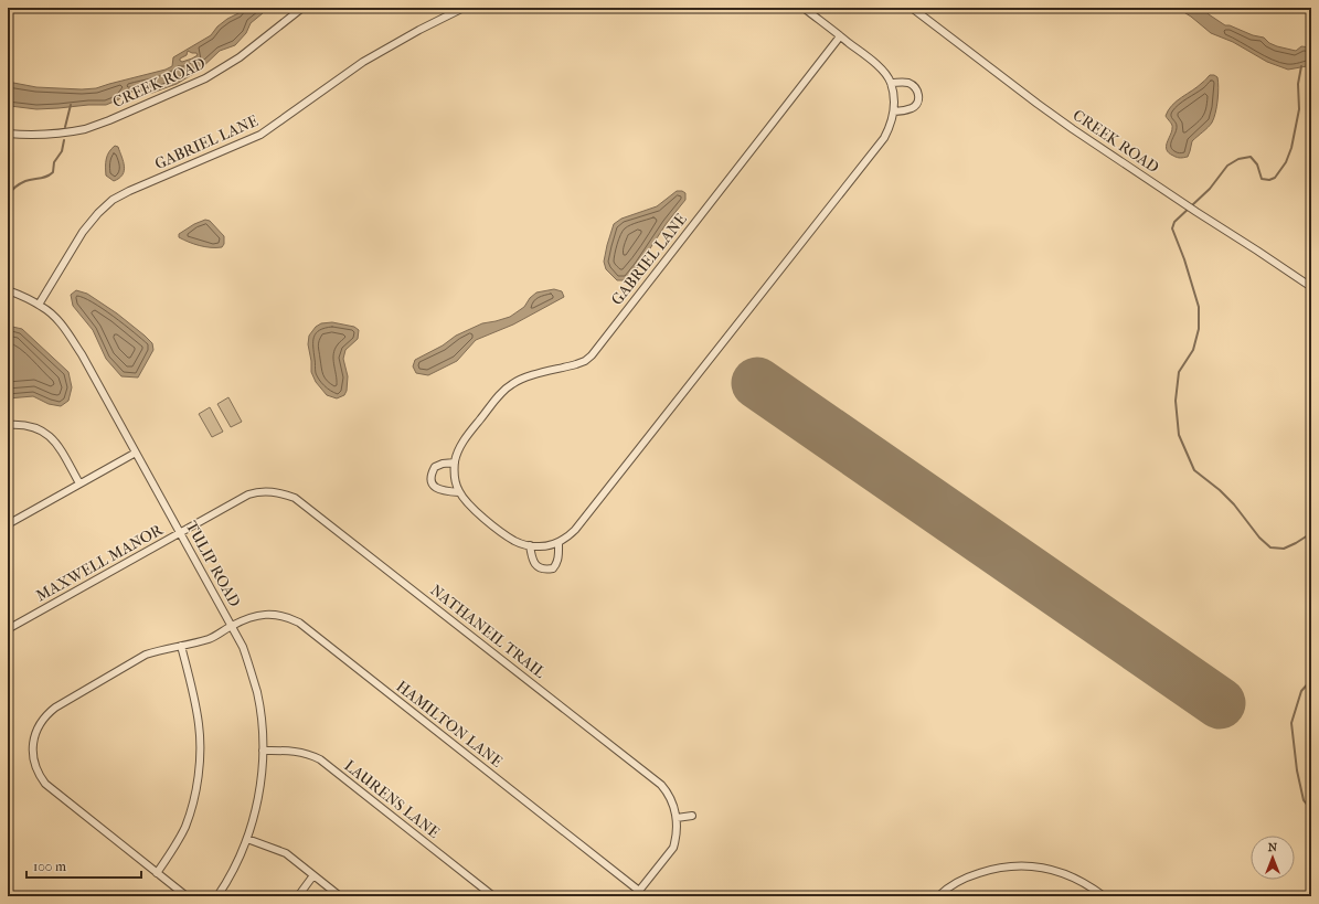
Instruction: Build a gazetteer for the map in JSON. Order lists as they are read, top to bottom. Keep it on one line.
{"streets":{"street":["CREEK ROAD","GABRIEL LANE","MAXWELL MANOR","TULIP ROAD","NATHANEIL TRAIL","HAMILTON LANE","LAURENS LANE"]},"crossings":[["GABRIEL LANE","TULIP ROAD"],["MAXWELL MANOR","TULIP ROAD"],["MAXWELL MANOR","NATHANEIL TRAIL"],["TULIP ROAD","NATHANEIL TRAIL"],["TULIP ROAD","HAMILTON LANE"],["TULIP ROAD","LAURENS LANE"],["NATHANEIL TRAIL","HAMILTON LANE"]],"scale_bar":"100 m","north":"top"}
